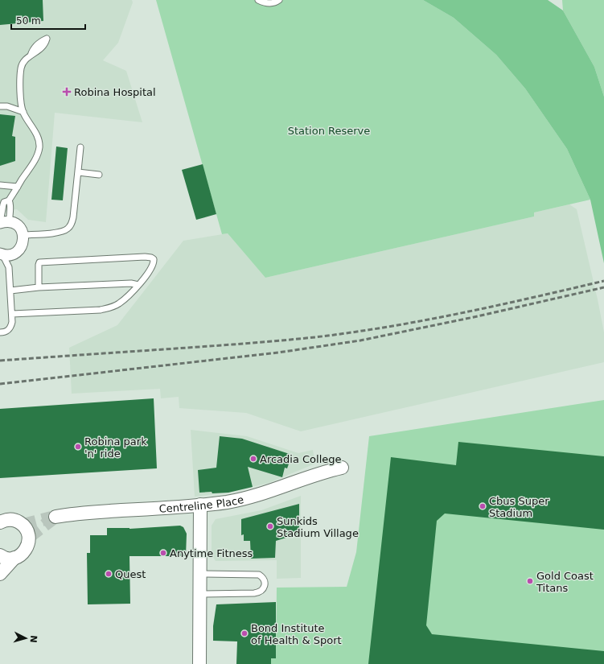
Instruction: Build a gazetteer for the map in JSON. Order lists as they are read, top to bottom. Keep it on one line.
{"streets":{"street":["Centreline Place"]},"parks":["Station Reserve"],"places":{"health":["Robina Hospital"],"other":["Robina park 'n' ride","Arcadia College","Cbus Super Stadium","Sunkids Stadium Village","Anytime Fitness","Quest","Gold Coast Titans","Bond Institute of Health & Sport"]},"scale_bar":"50 m","north":"right"}
